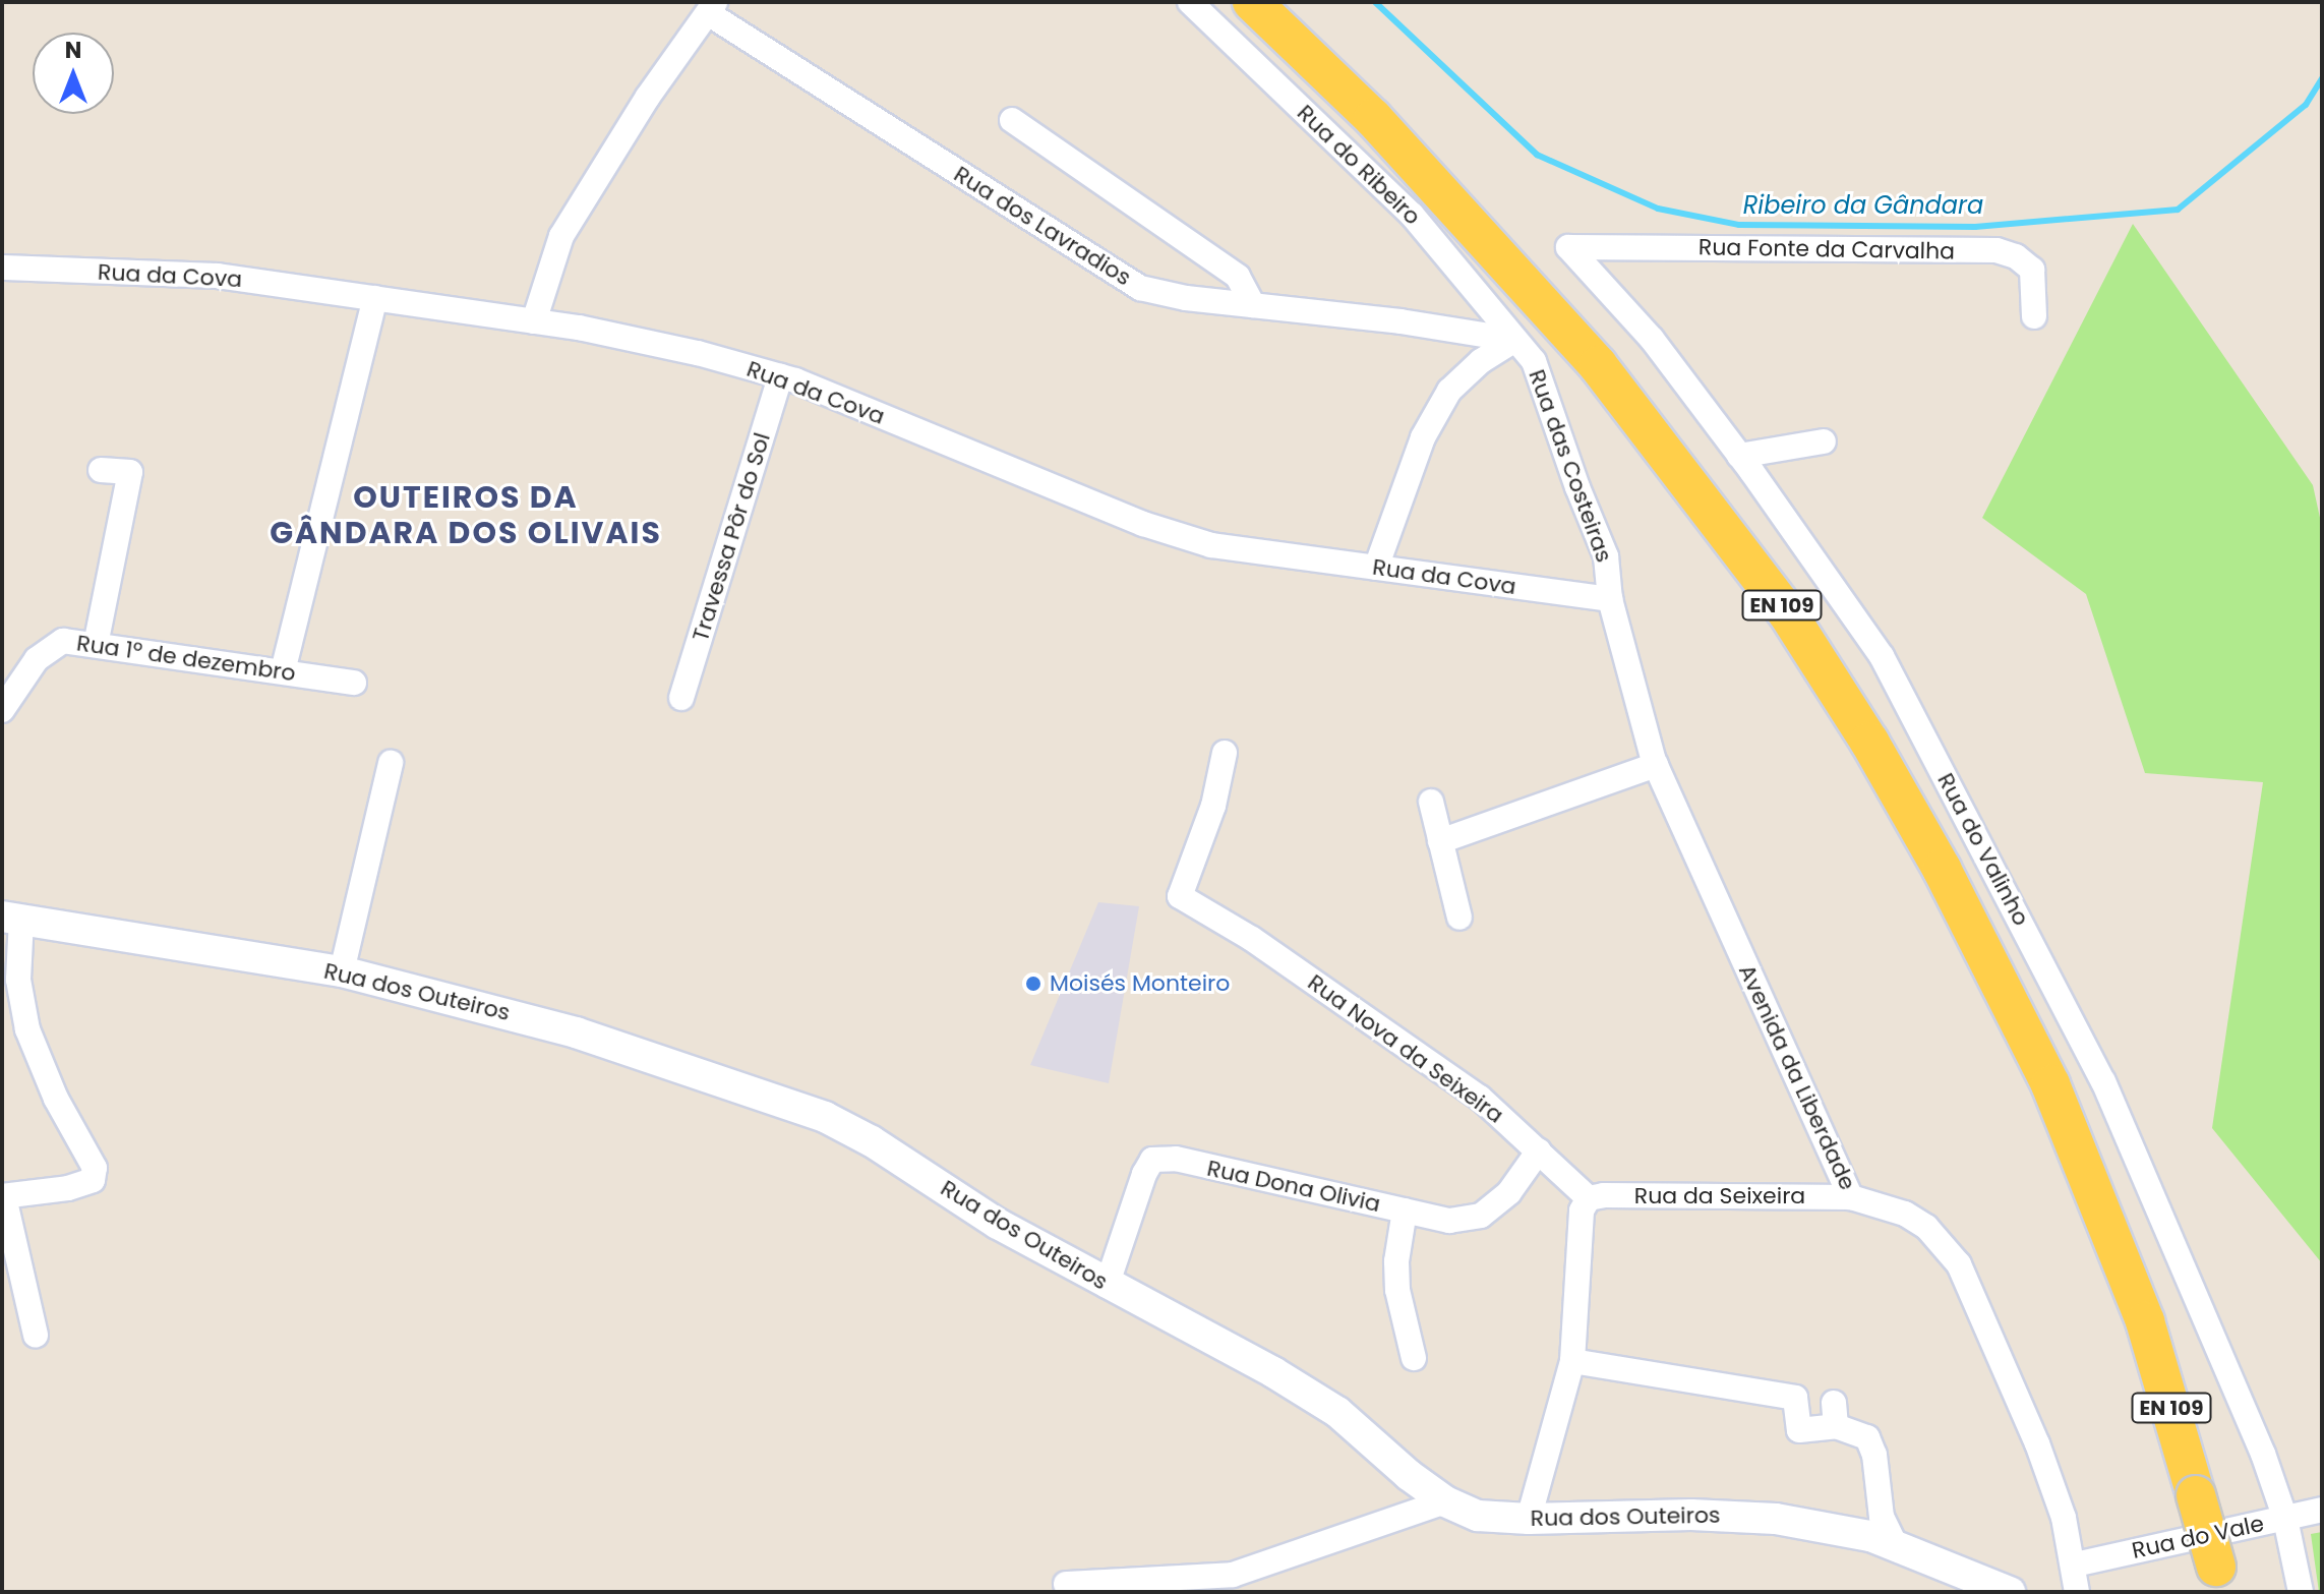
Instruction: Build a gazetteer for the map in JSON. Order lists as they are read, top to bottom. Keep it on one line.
{"streets":{"main road":["EN 109"],"street":["Rua do Ribeiro","Rua dos Lavradios","Rua Fonte da Carvalha","Rua da Cova","Rua das Costeiras","Travessa Pôr do Sol","Rua 1º de dezembro","Rua do Valinho","Rua dos Outeiros","Rua Nova da Seixeira","Avenida da Liberdade","Rua Dona Olivia","Rua da Seixeira","Rua do Vale"]},"crossings":[["Rua do Ribeiro","Rua dos Lavradios"],["Rua do Ribeiro","Rua das Costeiras"],["Rua dos Lavradios","Rua das Costeiras"],["Rua Fonte da Carvalha","Rua do Valinho"],["Rua da Cova","Rua das Costeiras"],["Rua da Cova","Travessa Pôr do Sol"],["Rua da Cova","Avenida da Liberdade"],["Rua das Costeiras","Avenida da Liberdade"],["Rua do Valinho","Rua do Vale"],["Rua dos Outeiros","Rua Dona Olivia"],["Rua Nova da Seixeira","Rua Dona Olivia"],["Rua Nova da Seixeira","Rua da Seixeira"],["Avenida da Liberdade","Rua da Seixeira"],["Avenida da Liberdade","Rua do Vale"]],"districts":["OUTEIROS DA GÂNDARA DOS OLIVAIS"],"water":["Ribeiro da Gândara"],"places":["Moisés Monteiro"],"north":"top"}
